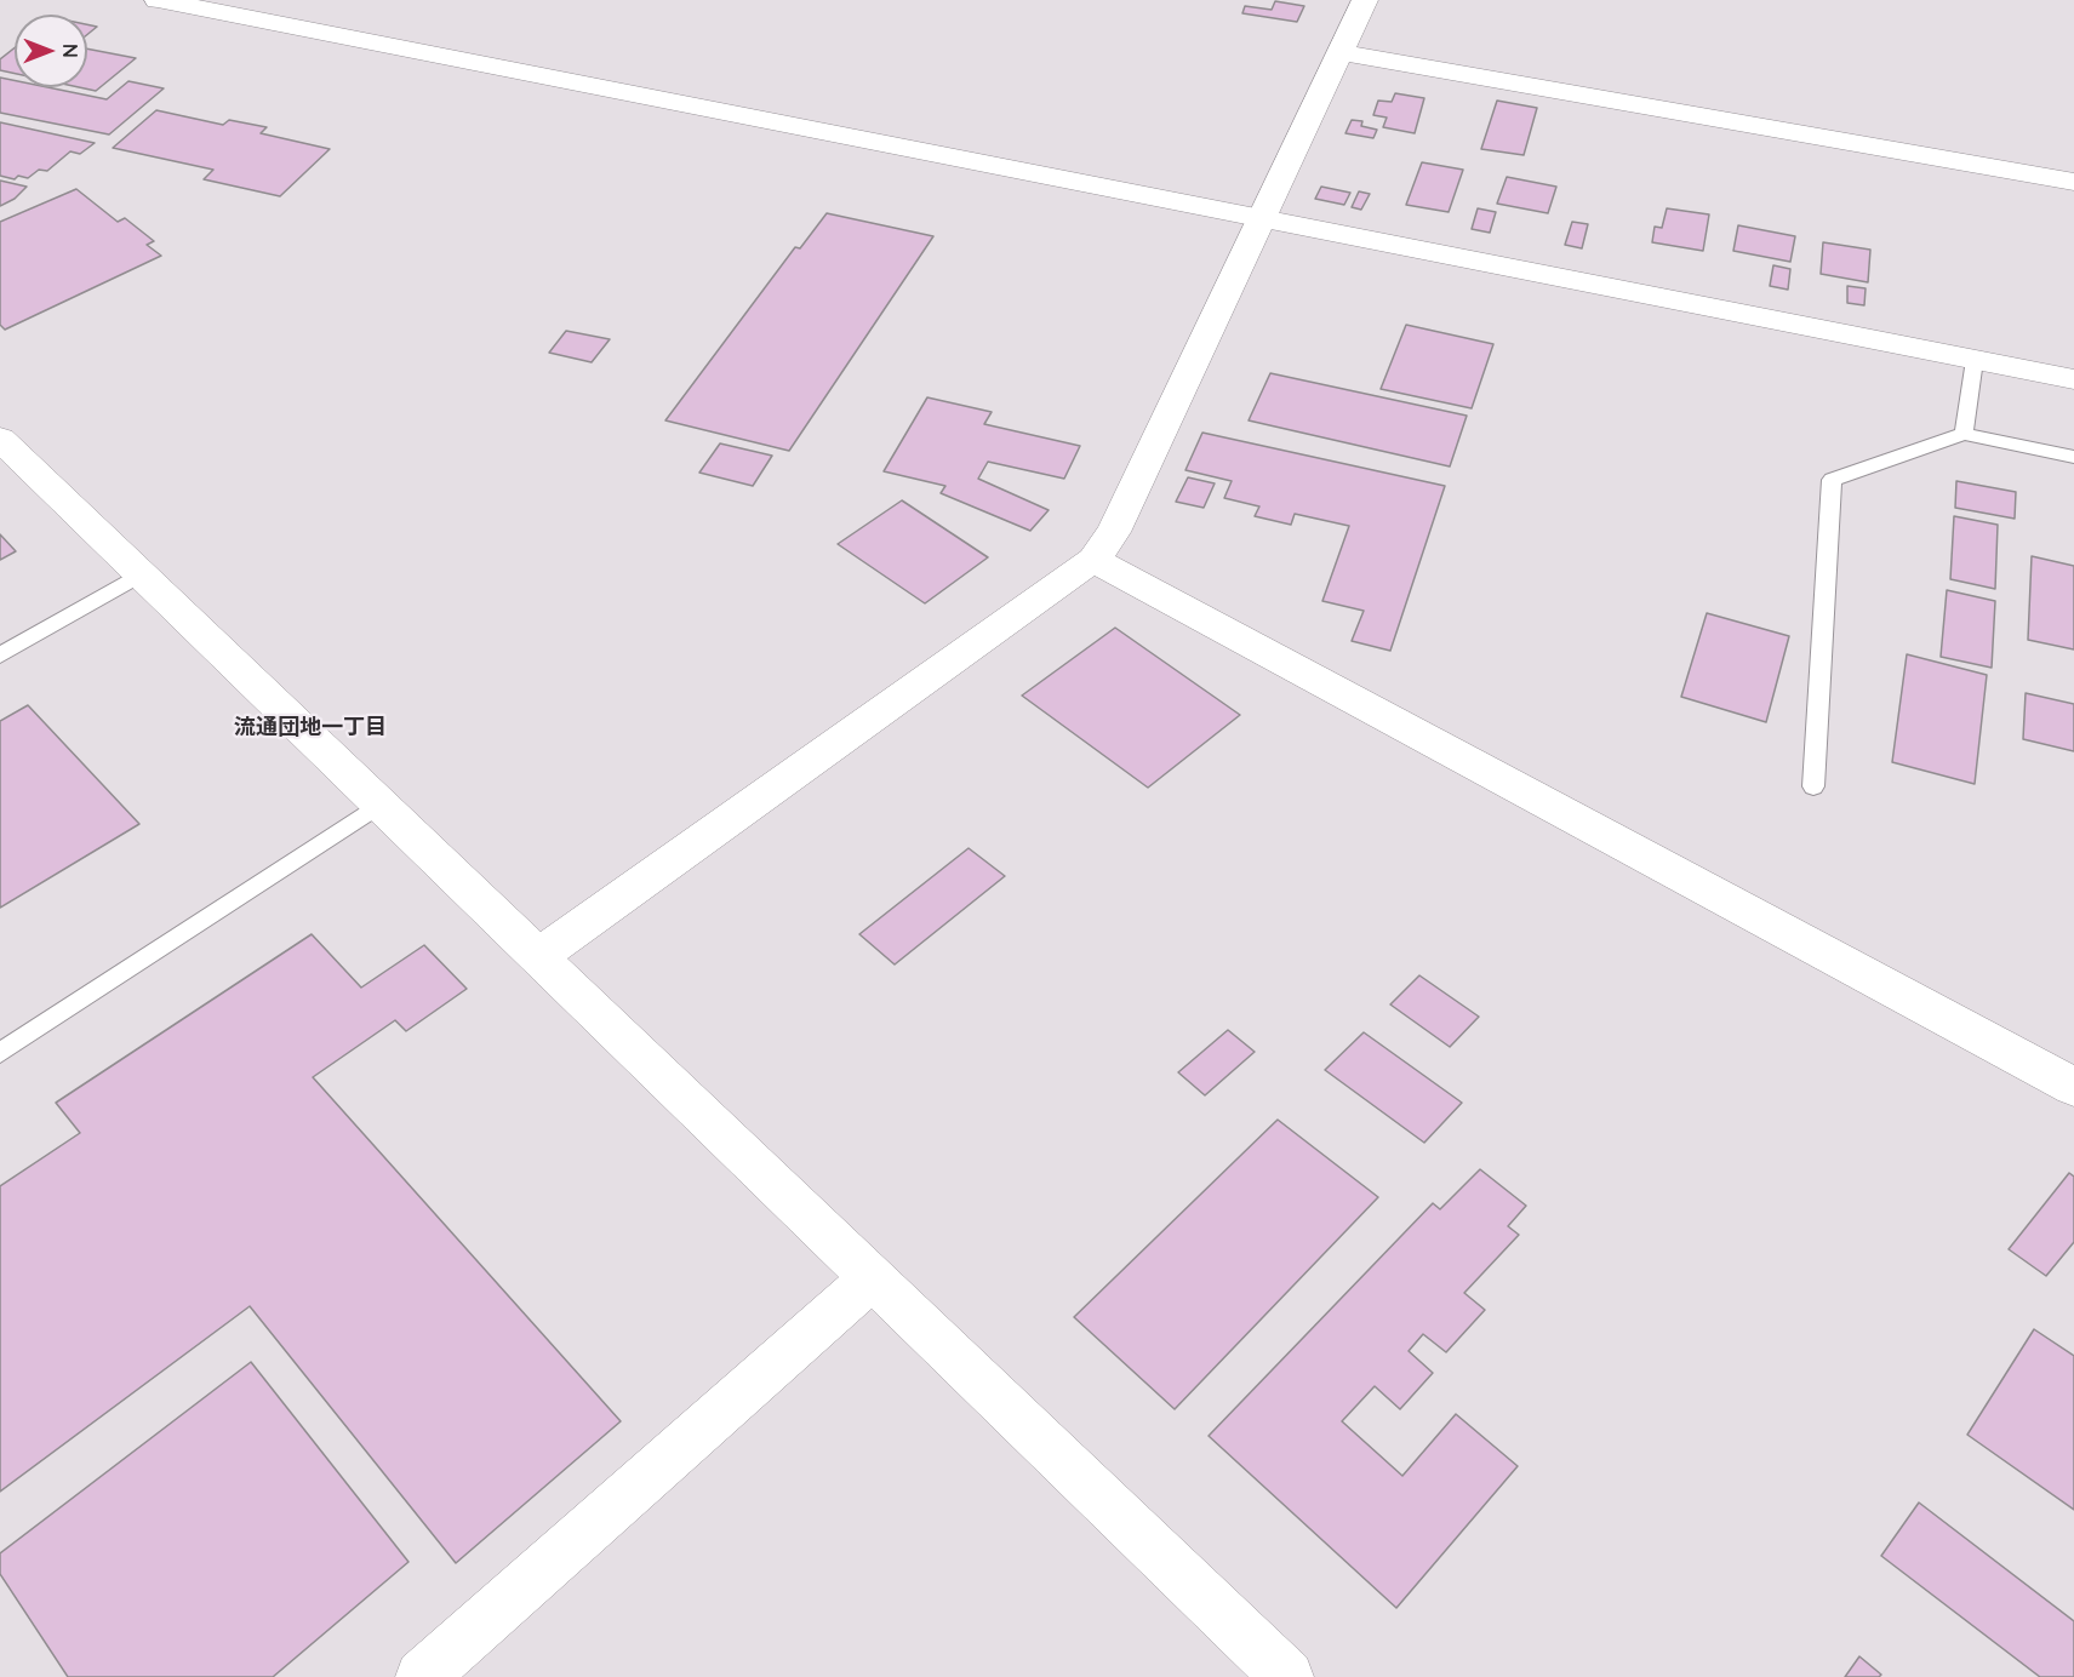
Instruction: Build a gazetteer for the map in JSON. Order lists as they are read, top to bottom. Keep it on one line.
{"districts":["流通団地一丁目"],"north":"right"}
